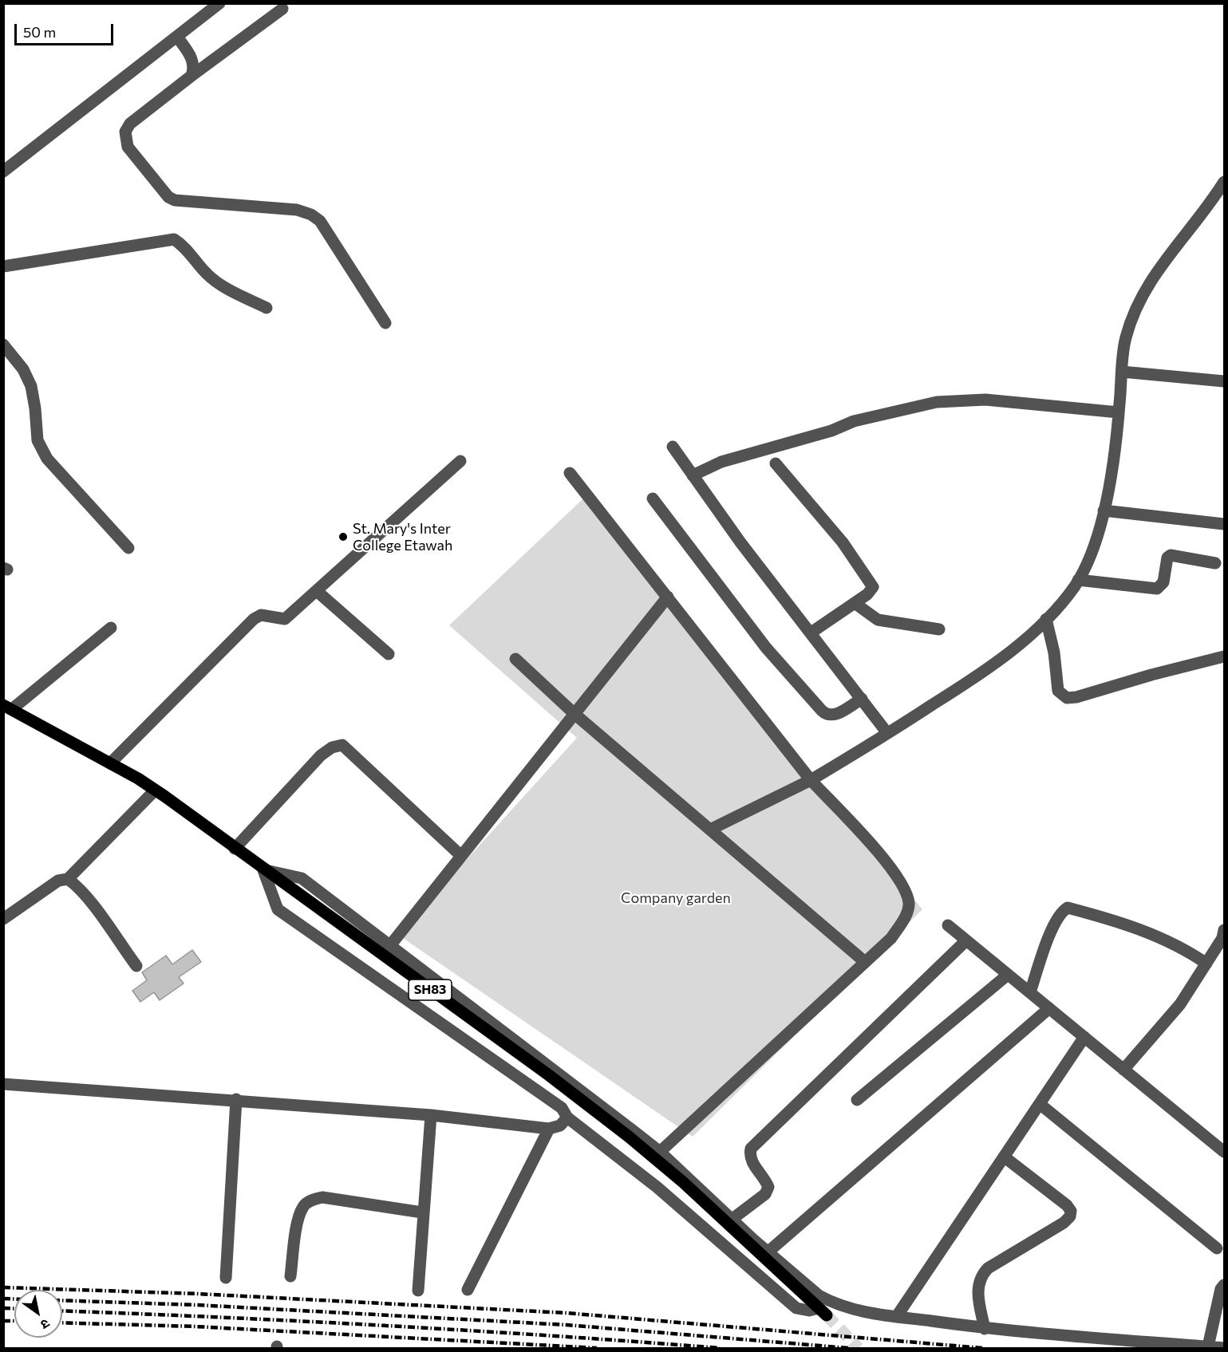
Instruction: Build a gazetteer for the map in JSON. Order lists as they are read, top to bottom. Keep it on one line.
{"streets":{"main road":["SH83"]},"parks":["Company garden"],"places":["St. Mary's Inter College Etawah"],"scale_bar":"50 m","north":"bottom right"}
